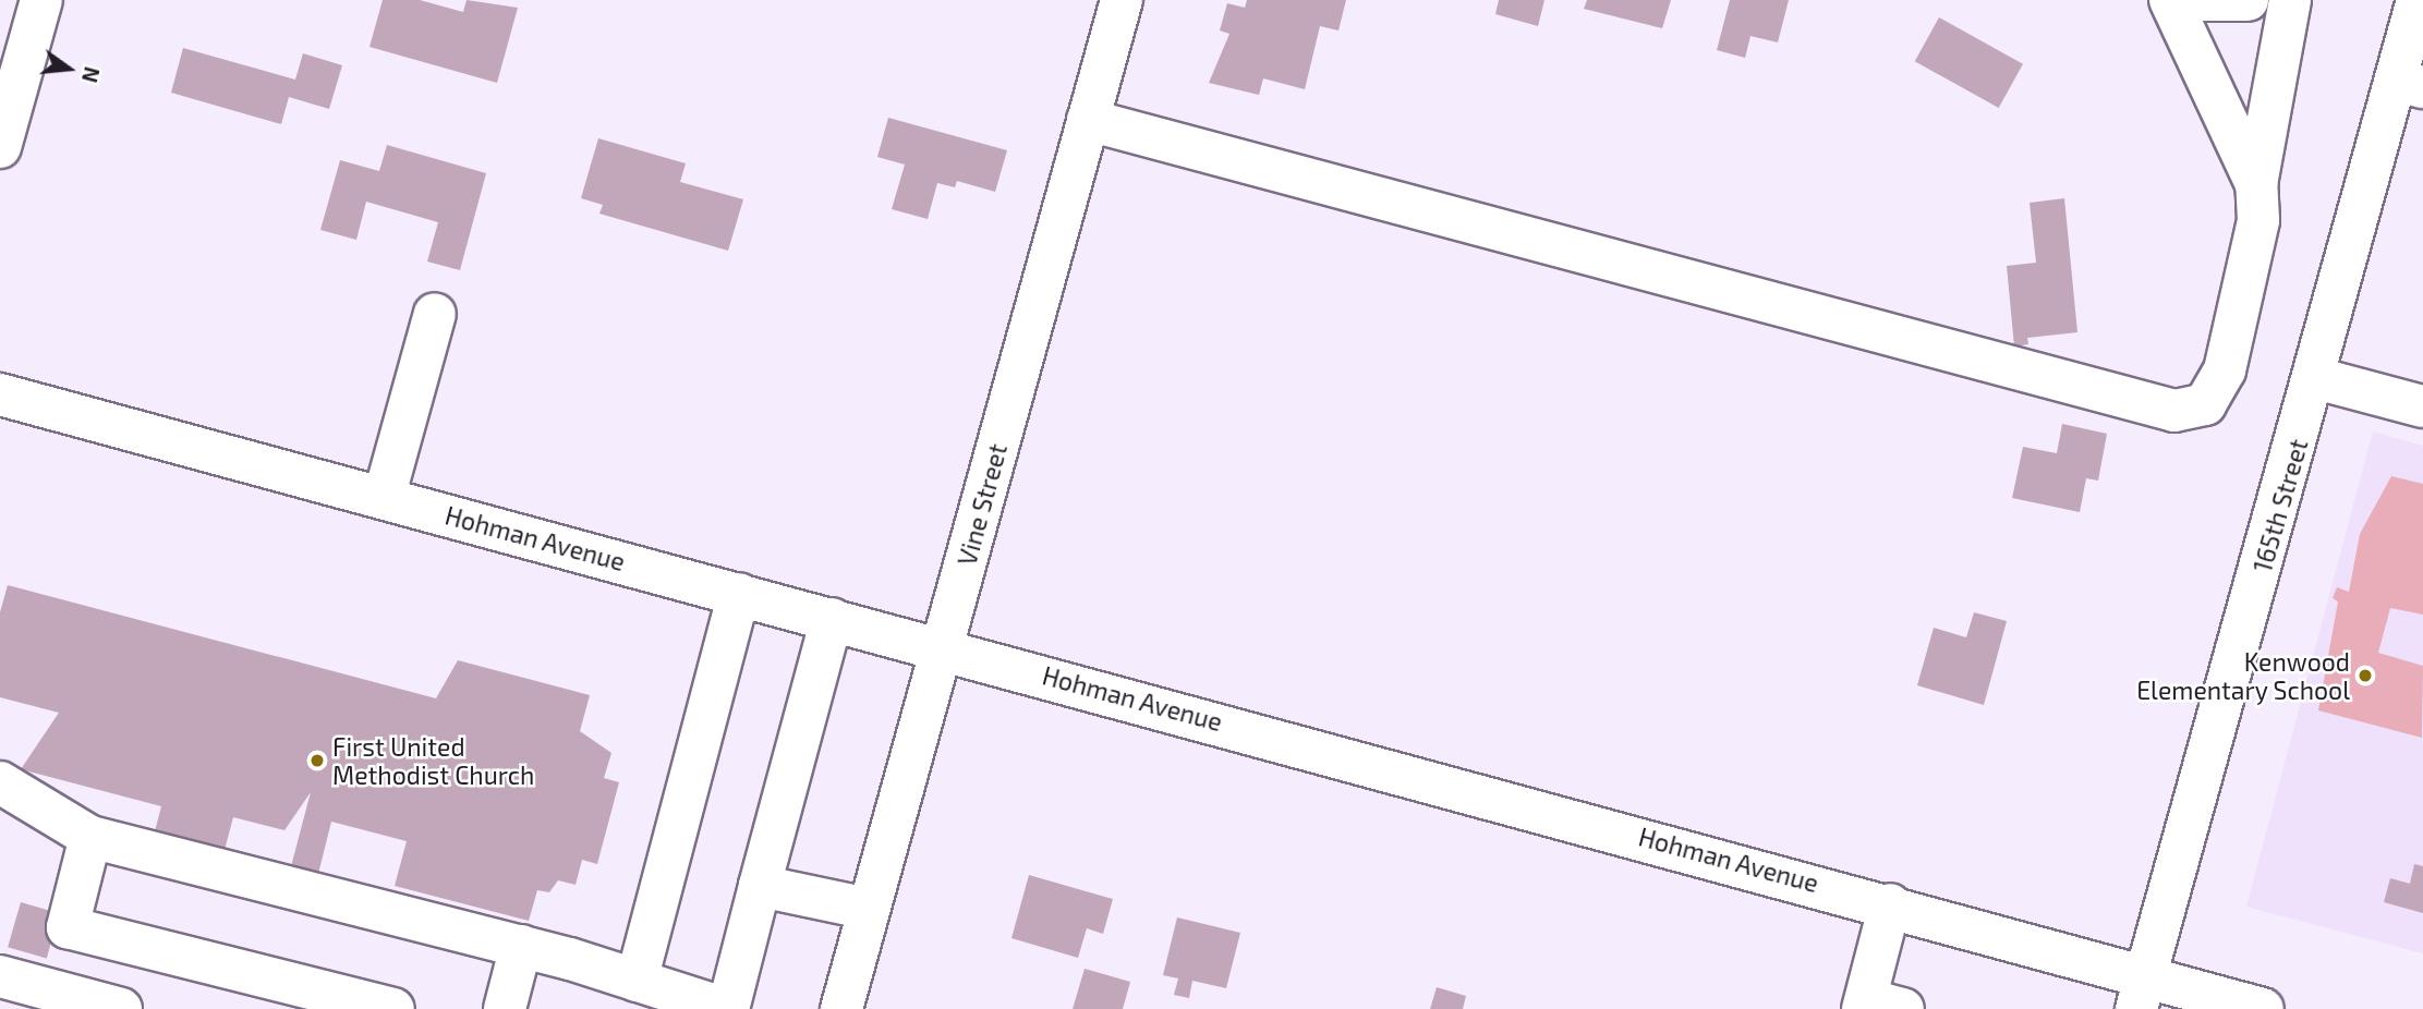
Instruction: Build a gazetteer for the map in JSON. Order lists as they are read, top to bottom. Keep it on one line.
{"streets":{"main road":["Vine Street","165th Street","Hohman Avenue"]},"crossings":[["Vine Street","Hohman Avenue"],["165th Street","Hohman Avenue"]],"places":["Kenwood Elementary School","First United Methodist Church"],"north":"right"}
